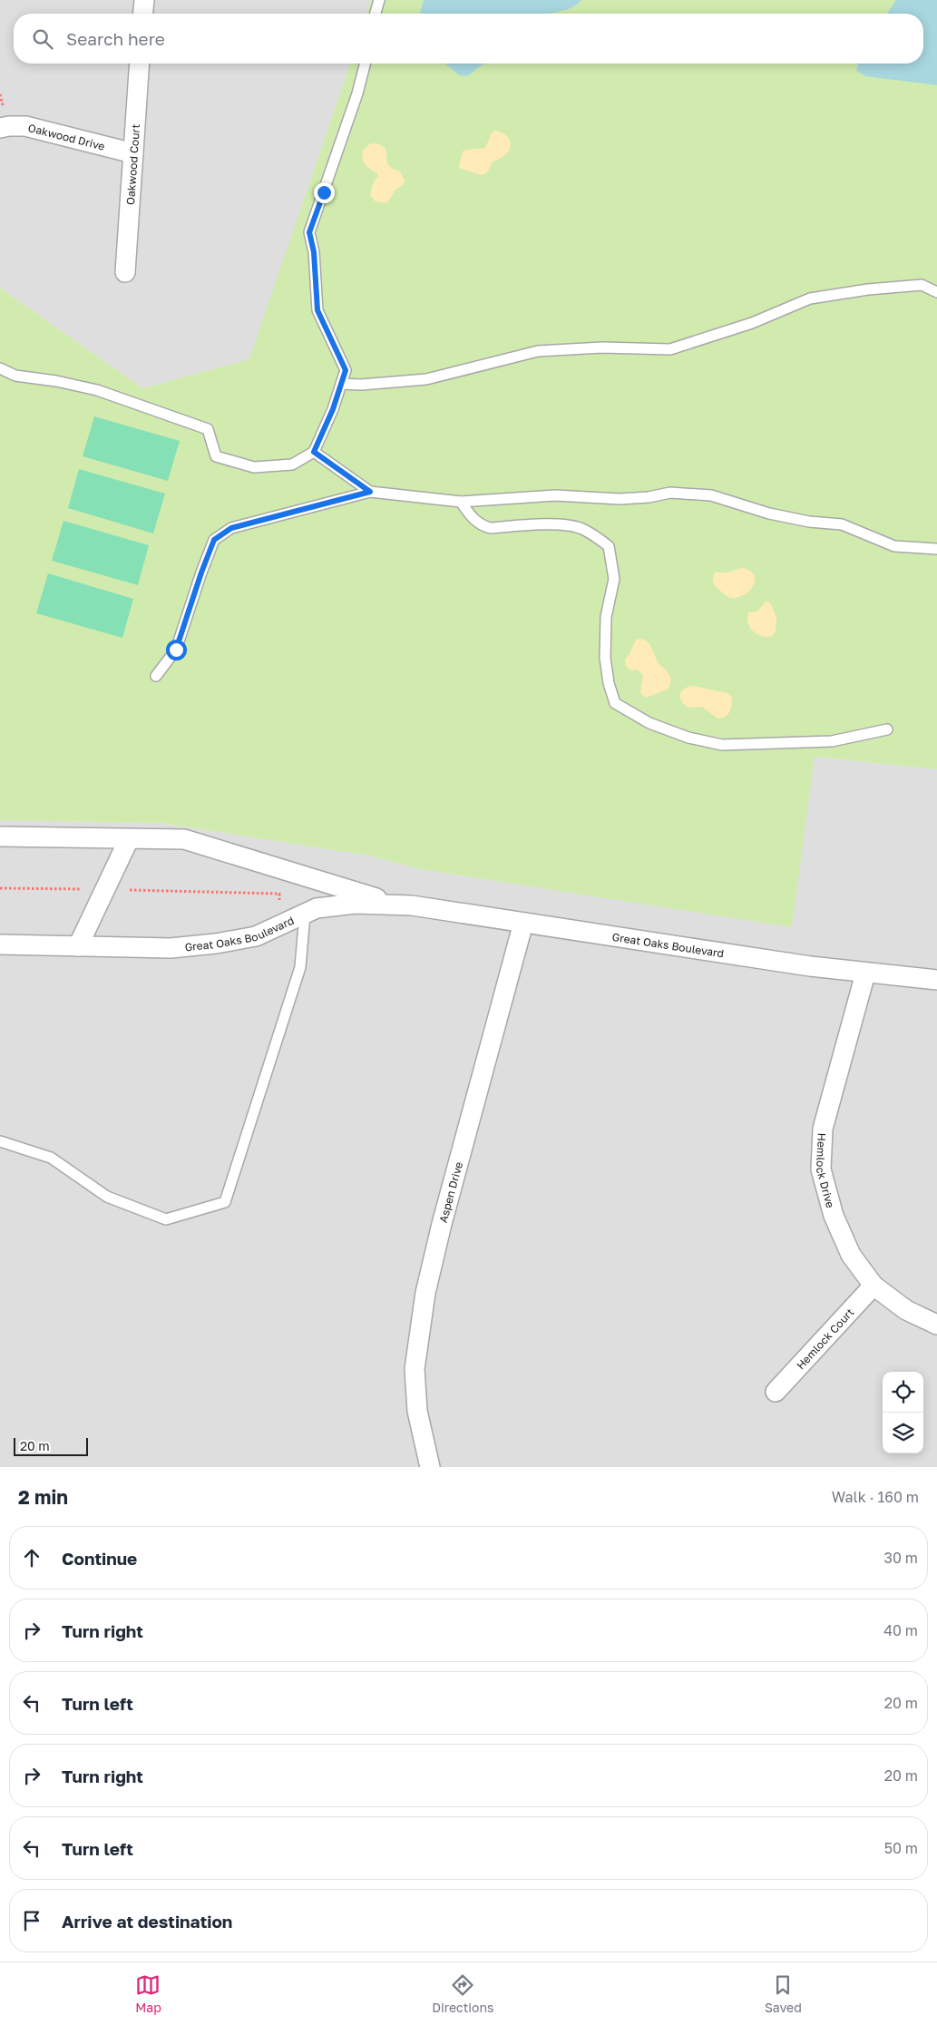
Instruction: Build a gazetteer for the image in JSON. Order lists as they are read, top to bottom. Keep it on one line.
{"streets":{"street":["Oakwood Drive","Oakwood Court","Great Oaks Boulevard","Hemlock Drive","Aspen Drive","Hemlock Court"]},"crossings":[["Oakwood Drive","Oakwood Court"],["Great Oaks Boulevard","Hemlock Drive"],["Great Oaks Boulevard","Aspen Drive"],["Hemlock Drive","Hemlock Court"]],"scale_bar":"20 m","page":{"search":"Search here","scale":"20 m","heading":["2 min","Walk · 160 m"],"list":[["Continue","30 m"],["Turn right","40 m"],["Turn left","20 m"],["Turn right","20 m"],["Turn left","50 m"],"Arrive at destination"],"nav":["Map","Directions","Saved"]}}
